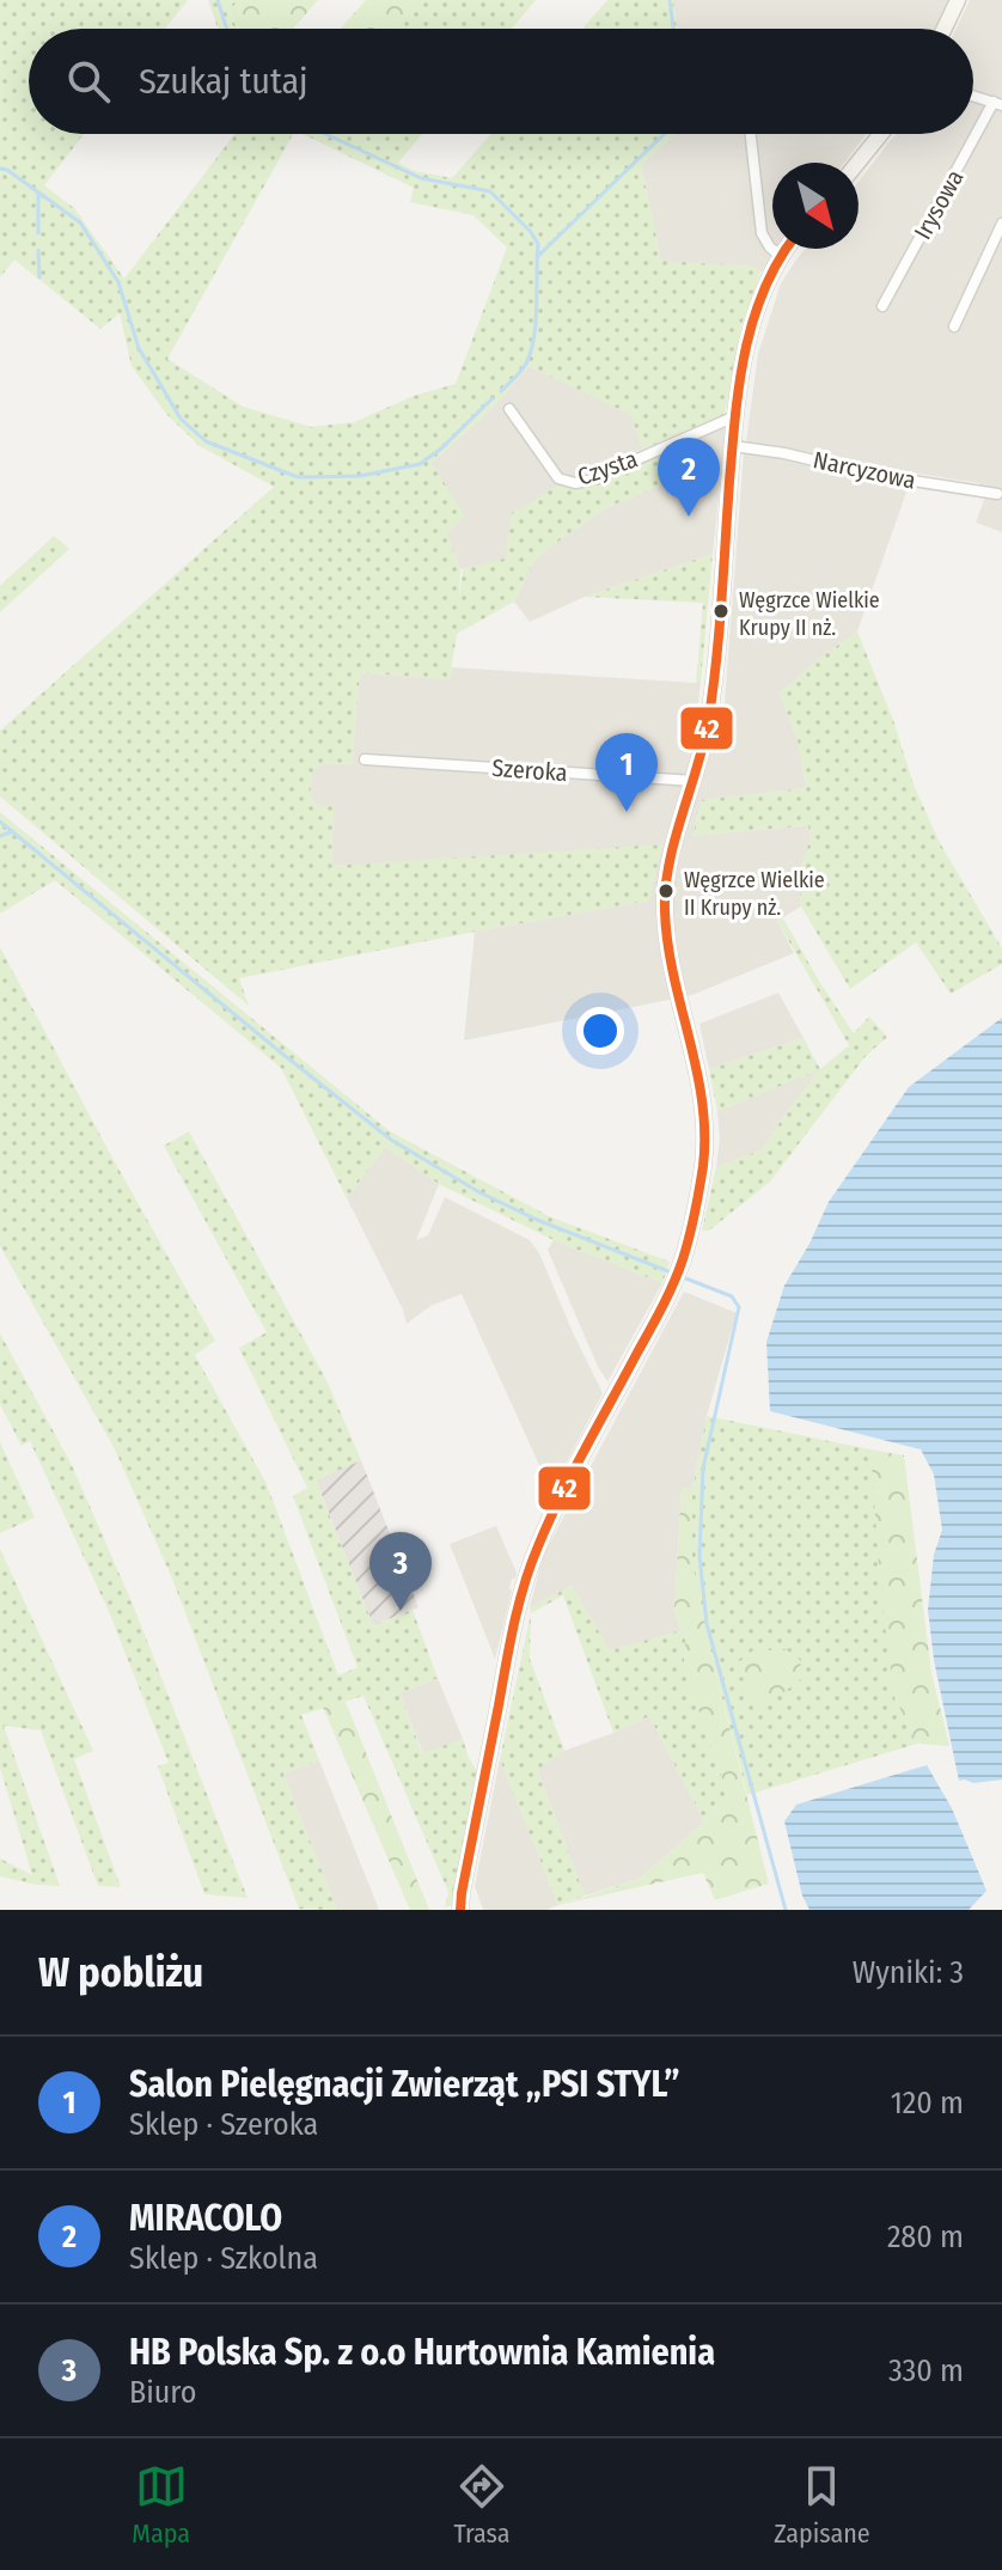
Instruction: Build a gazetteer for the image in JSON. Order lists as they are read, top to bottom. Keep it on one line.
{"streets":{"street":["Irysowa","Czysta","Narcyzowa","Szeroka"]},"places":["Węgrzce Wielkie Krupy II nż.","Węgrzce Wielkie II Krupy nż."],"lines":["transit line 42"],"north":"bottom right","page":{"search":"Szukaj tutaj","pins":["2","1","3"],"heading":["W pobliżu","Wyniki: 3"],"list":[{"mark":"1","name":"Salon Pielęgnacji Zwierząt „PSI STYL”","note":"Sklep · Szeroka","value":"120 m"},{"mark":"2","name":"MIRACOLO","note":"Sklep · Szkolna","value":"280 m"},{"mark":"3","name":"HB Polska Sp. z o.o Hurtownia Kamienia","note":"Biuro","value":"330 m"}],"nav":["Mapa","Trasa","Zapisane"]}}
